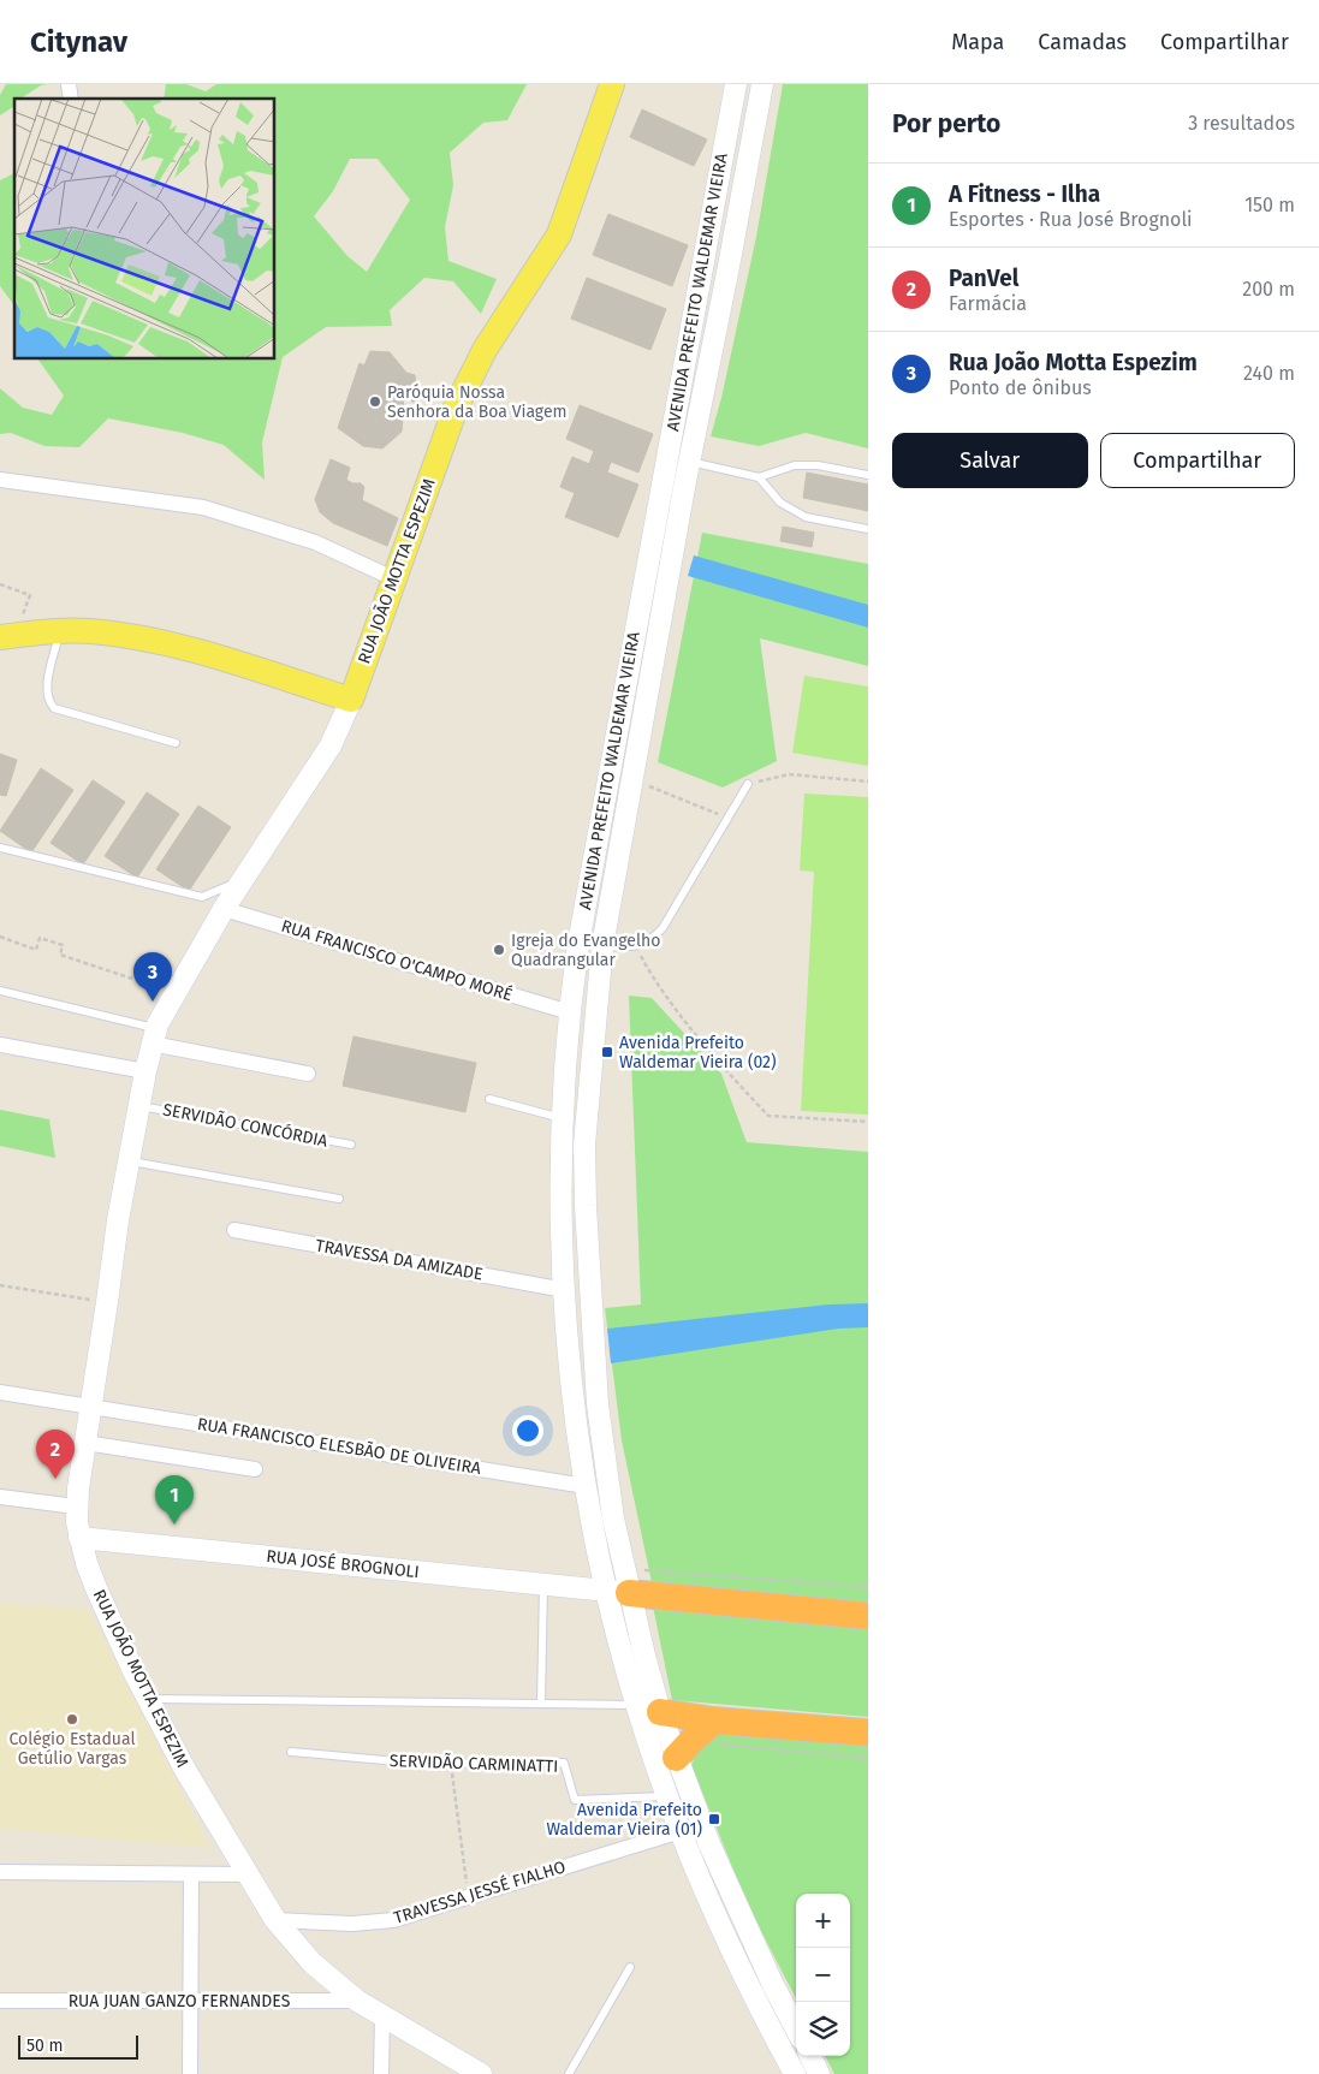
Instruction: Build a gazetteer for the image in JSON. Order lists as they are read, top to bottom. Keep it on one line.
{"streets":{"main road":["AVENIDA PREFEITO WALDEMAR VIEIRA","RUA JOÃO MOTTA ESPEZIM","RUA JOSÉ BROGNOLI"],"street":["RUA FRANCISCO O'CAMPO MORÉ","TRAVESSA DA AMIZADE","RUA FRANCISCO ELESBÃO DE OLIVEIRA","TRAVESSA JESSÉ FIALHO","RUA JUAN GANZO FERNANDES"],"lane":["SERVIDÃO CONCÓRDIA","SERVIDÃO CARMINATTI"]},"crossings":[["AVENIDA PREFEITO WALDEMAR VIEIRA","RUA FRANCISCO O'CAMPO MORÉ"],["AVENIDA PREFEITO WALDEMAR VIEIRA","TRAVESSA DA AMIZADE"],["AVENIDA PREFEITO WALDEMAR VIEIRA","RUA FRANCISCO ELESBÃO DE OLIVEIRA"],["AVENIDA PREFEITO WALDEMAR VIEIRA","RUA JOSÉ BROGNOLI"],["AVENIDA PREFEITO WALDEMAR VIEIRA","SERVIDÃO CARMINATTI"],["AVENIDA PREFEITO WALDEMAR VIEIRA","TRAVESSA JESSÉ FIALHO"],["RUA JOÃO MOTTA ESPEZIM","RUA FRANCISCO O'CAMPO MORÉ"],["RUA JOÃO MOTTA ESPEZIM","SERVIDÃO CONCÓRDIA"],["RUA JOÃO MOTTA ESPEZIM","RUA FRANCISCO ELESBÃO DE OLIVEIRA"],["RUA JOÃO MOTTA ESPEZIM","RUA JOSÉ BROGNOLI"],["RUA JOÃO MOTTA ESPEZIM","TRAVESSA JESSÉ FIALHO"],["RUA JOÃO MOTTA ESPEZIM","RUA JUAN GANZO FERNANDES"]],"places":{"other":["Paróquia Nossa Senhora da Boa Viagem","Igreja do Evangelho Quadrangular","Colégio Estadual Getúlio Vargas"],"transit":["Avenida Prefeito Waldemar Vieira (02)","Avenida Prefeito Waldemar Vieira (01)"]},"scale_bar":"50 m","page":{"header":"Citynav","nav":["Mapa","Camadas","Compartilhar"],"heading":["Por perto","3 resultados"],"list":[{"mark":"1","name":"A Fitness - Ilha","note":"Esportes · Rua José Brognoli","value":"150 m"},{"mark":"2","name":"PanVel","note":"Farmácia","value":"200 m"},{"mark":"3","name":"Rua João Motta Espezim","note":"Ponto de ônibus","value":"240 m"}],"buttons":["Salvar","Compartilhar"],"pins":["3","2","1"],"map_buttons":["+","−"],"scale":"50 m"}}
